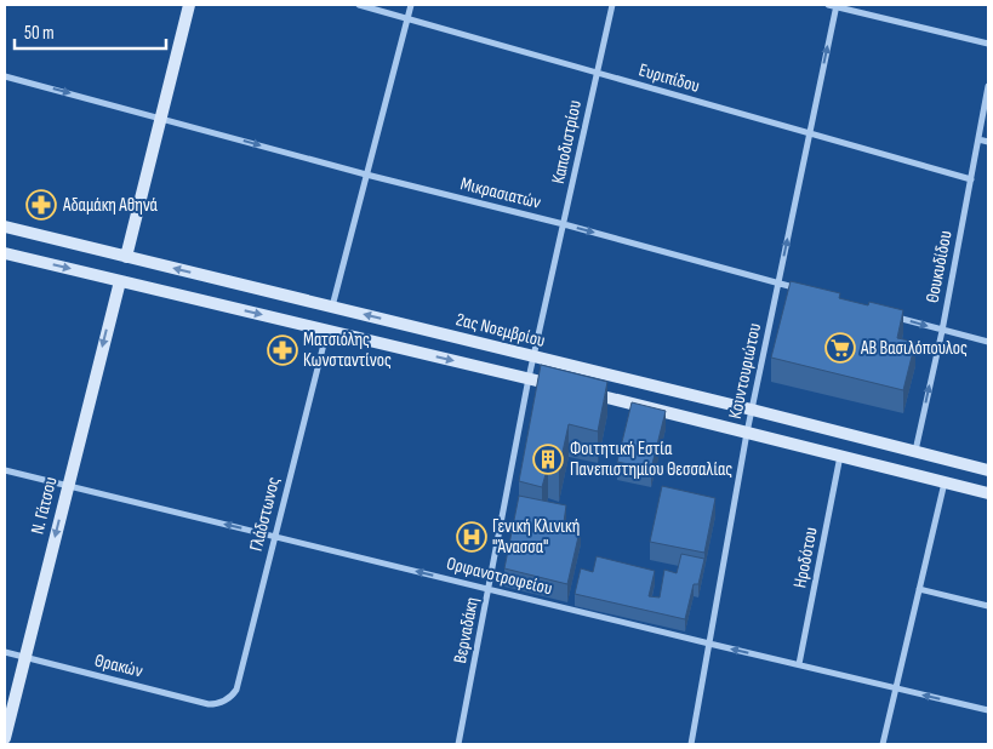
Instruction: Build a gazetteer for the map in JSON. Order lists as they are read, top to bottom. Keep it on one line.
{"streets":{"main road":["2ας Νοεμβρίου","Ν. Γάτσου"],"street":["Ευριπίδου","Καποδιστρίου","Μικρασιατών","Θουκυδίδου","Κουντουριώτου","Γλάδστωνος","Ηροδότου","Ορφανοτροφείου","Βερναδάκη","Θρακών"]},"crossings":[["Ευριπίδου","Καποδιστρίου"],["Ευριπίδου","Θουκυδίδου"],["Ευριπίδου","Κουντουριώτου"],["Καποδιστρίου","Μικρασιατών"],["Καποδιστρίου","2ας Νοεμβρίου"],["Καποδιστρίου","Βερναδάκη"],["Μικρασιατών","Κουντουριώτου"],["Θουκυδίδου","2ας Νοεμβρίου"],["2ας Νοεμβρίου","Κουντουριώτου"],["2ας Νοεμβρίου","Βερναδάκη"],["Κουντουριώτου","Ορφανοτροφείου"],["Ν. Γάτσου","Ορφανοτροφείου"],["Ν. Γάτσου","Θρακών"],["Γλάδστωνος","Ορφανοτροφείου"],["Γλάδστωνος","Θρακών"],["Ηροδότου","Ορφανοτροφείου"],["Ορφανοτροφείου","Βερναδάκη"]],"one_way":["Μικρασιατών","Κουντουριώτου","Ν. Γάτσου","Ορφανοτροφείου"],"places":{"pharmacy":["Αδαμάκη Αθηνά","Ματσιόλης Κωνσταντίνος"],"supermarket":["ΑΒ Βασιλόπουλος"],"building":["Φοιτητική Εστία Πανεπιστημίου Θεσσαλίας"],"hospital":["Γενική Κλινική \"Άνασσα\""]},"scale_bar":"50 m"}
